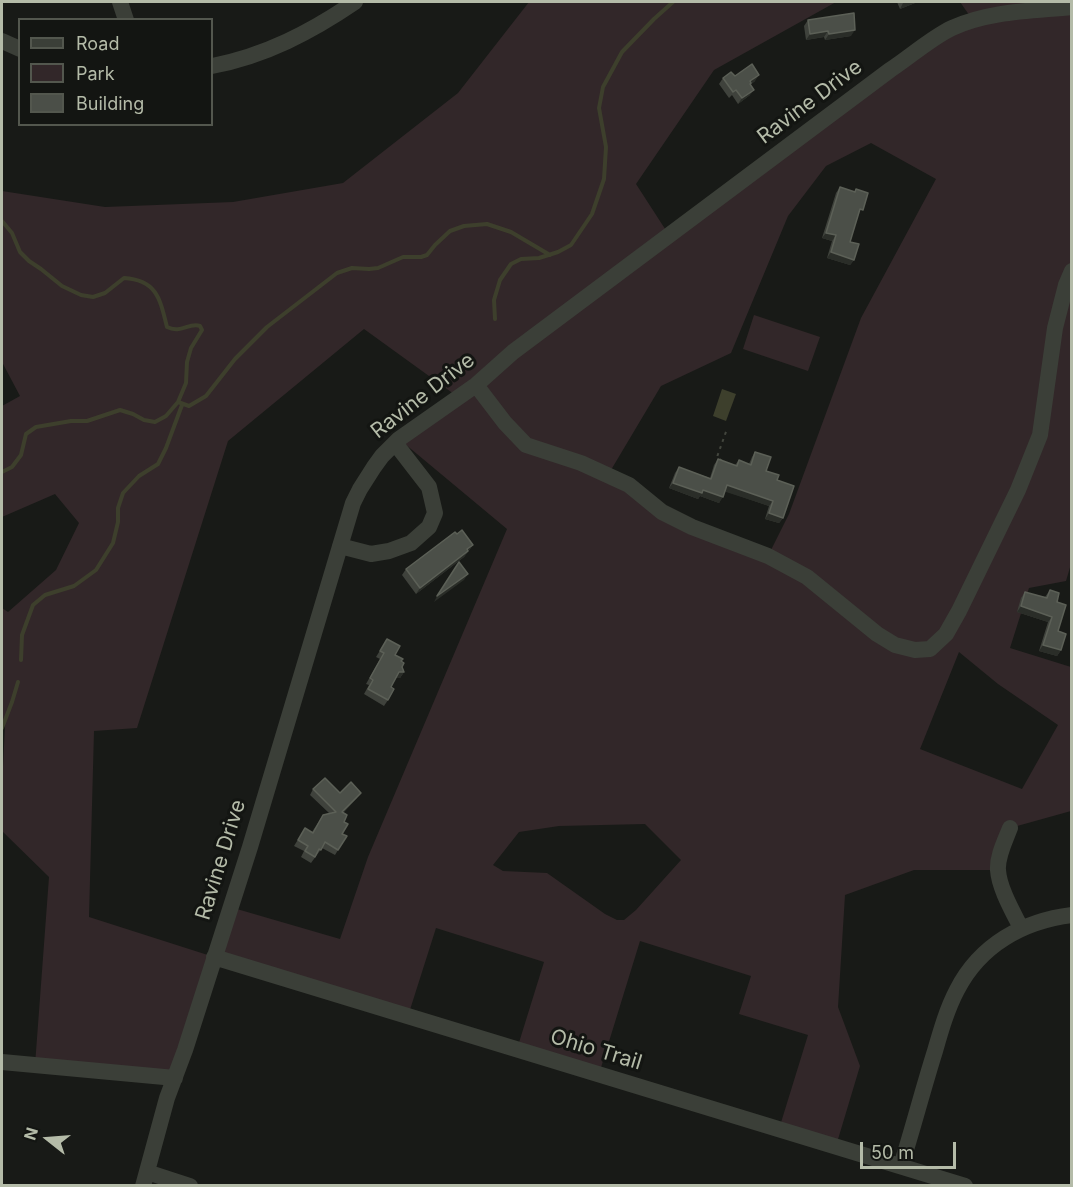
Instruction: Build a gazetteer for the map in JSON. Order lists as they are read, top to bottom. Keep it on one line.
{"streets":{"street":["Ravine Drive","Ohio Trail"]},"crossings":[["Ravine Drive","Ohio Trail"]],"legend":["Road","Park","Building"],"scale_bar":"50 m","north":"left"}
